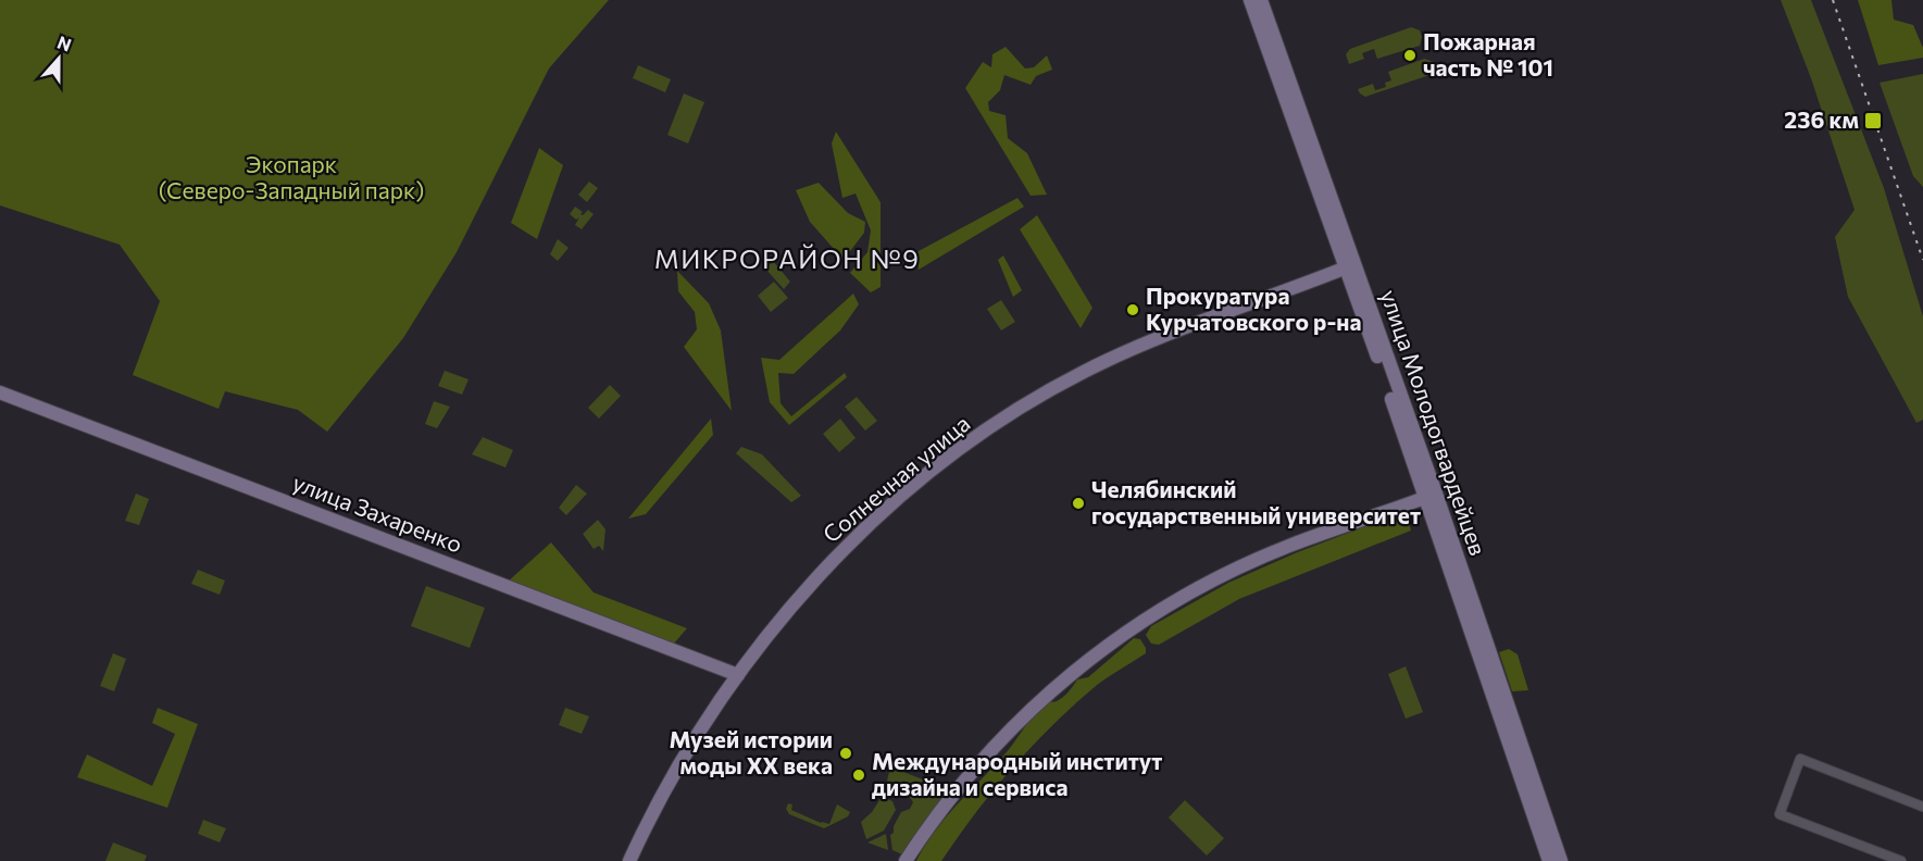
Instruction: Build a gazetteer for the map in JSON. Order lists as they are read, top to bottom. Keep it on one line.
{"streets":{"street":["улица Молодогвардейцев","Солнечная улица","улица Захаренко"]},"crossings":[["улица Молодогвардейцев","Солнечная улица"],["Солнечная улица","улица Захаренко"]],"districts":["МИКРОРАЙОН №9"],"parks":["Экопарк (Северо-Западный парк)"],"places":{"other":["Пожарная часть № 101","Прокуратура Курчатовского р-на","Челябинский государственный университет","Музей истории моды XX века","Международный институт дизайна и сервиса"],"transit":["236 км"]},"north":"top"}
